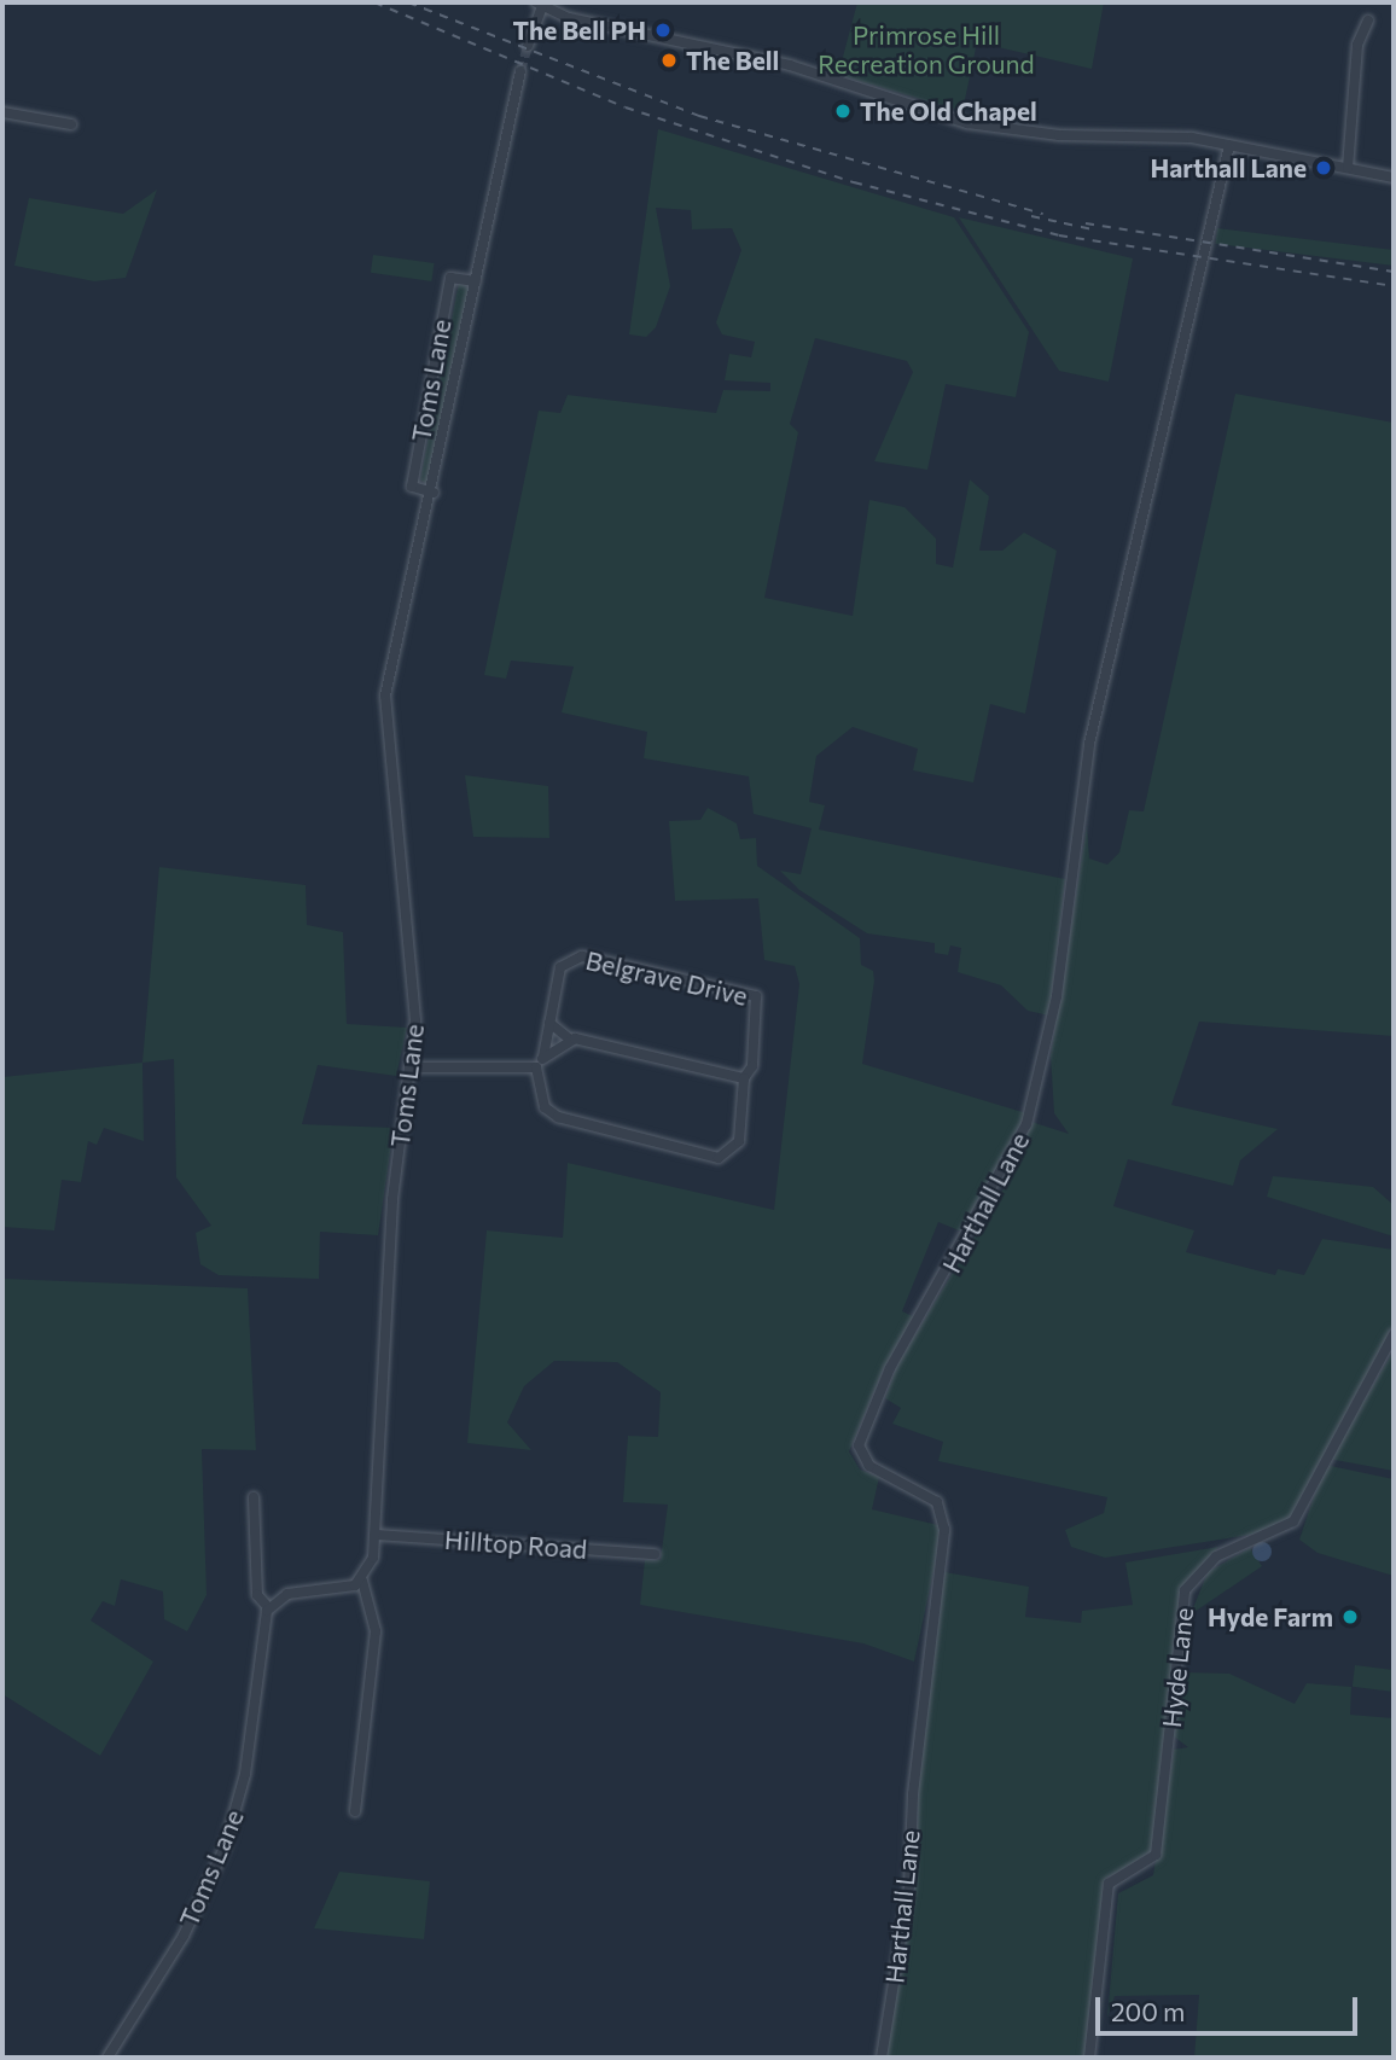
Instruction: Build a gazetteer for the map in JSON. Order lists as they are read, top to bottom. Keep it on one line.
{"streets":{"street":["Toms Lane","Belgrave Drive","Harthall Lane","Hilltop Road","Hyde Lane"]},"crossings":[["Toms Lane","Hilltop Road"]],"parks":["Primrose Hill Recreation Ground"],"places":["The Bell PH","The Bell","The Old Chapel","Harthall Lane","Hyde Farm"],"scale_bar":"200 m"}
